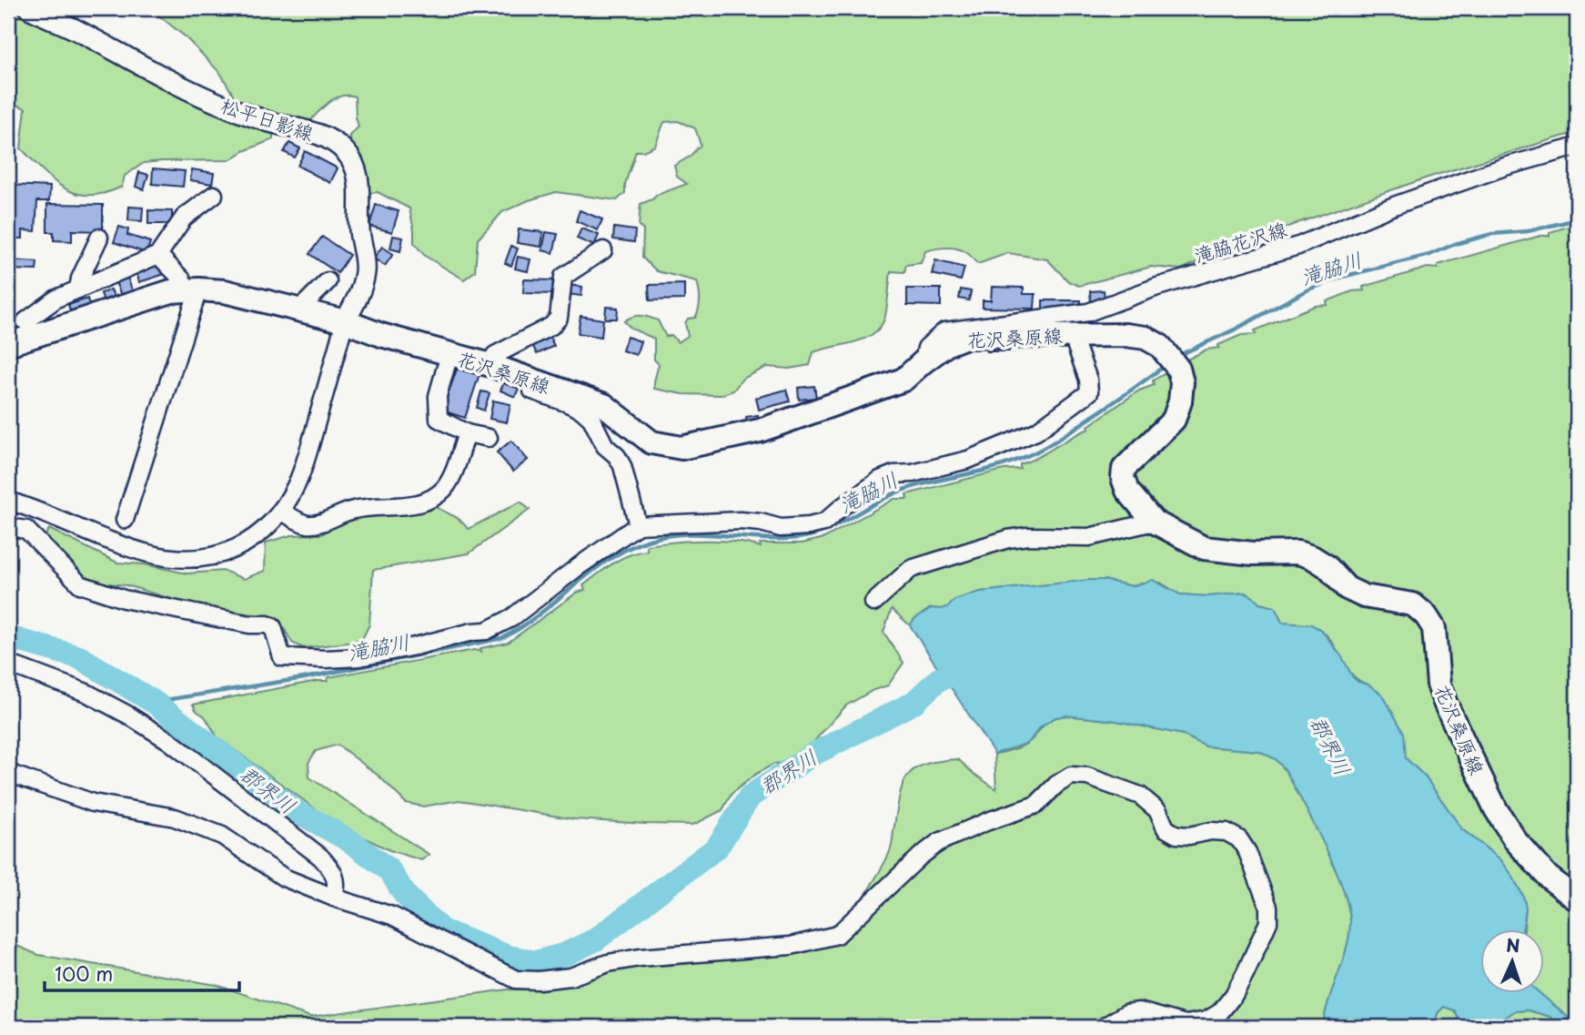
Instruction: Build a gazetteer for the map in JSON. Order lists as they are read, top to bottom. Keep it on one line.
{"streets":{"main road":["花沢桑原線"],"street":["松平日影線","滝脇花沢線"]},"crossings":[["松平日影線","花沢桑原線"],["滝脇花沢線","花沢桑原線"]],"water":["滝脇川","郡界川"],"scale_bar":"100 m","north":"top"}
